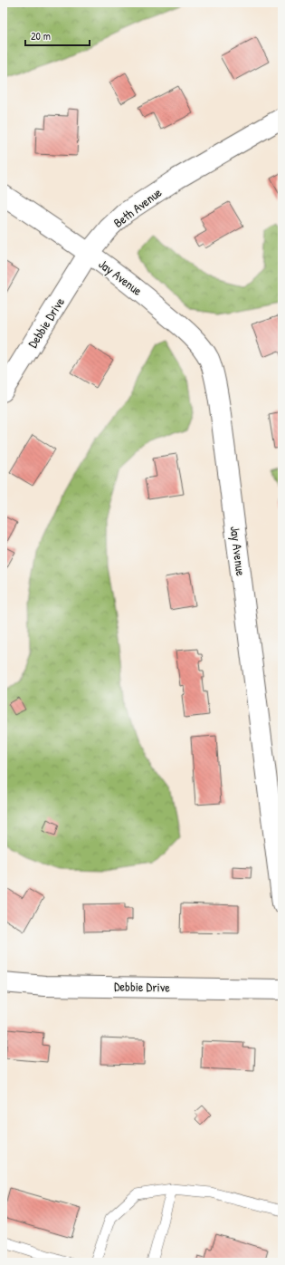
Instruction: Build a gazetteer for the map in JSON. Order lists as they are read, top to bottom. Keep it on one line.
{"streets":{"street":["Beth Avenue","Jay Avenue","Debbie Drive"]},"crossings":[["Beth Avenue","Jay Avenue"],["Beth Avenue","Debbie Drive"],["Jay Avenue","Debbie Drive"]],"scale_bar":"20 m"}
